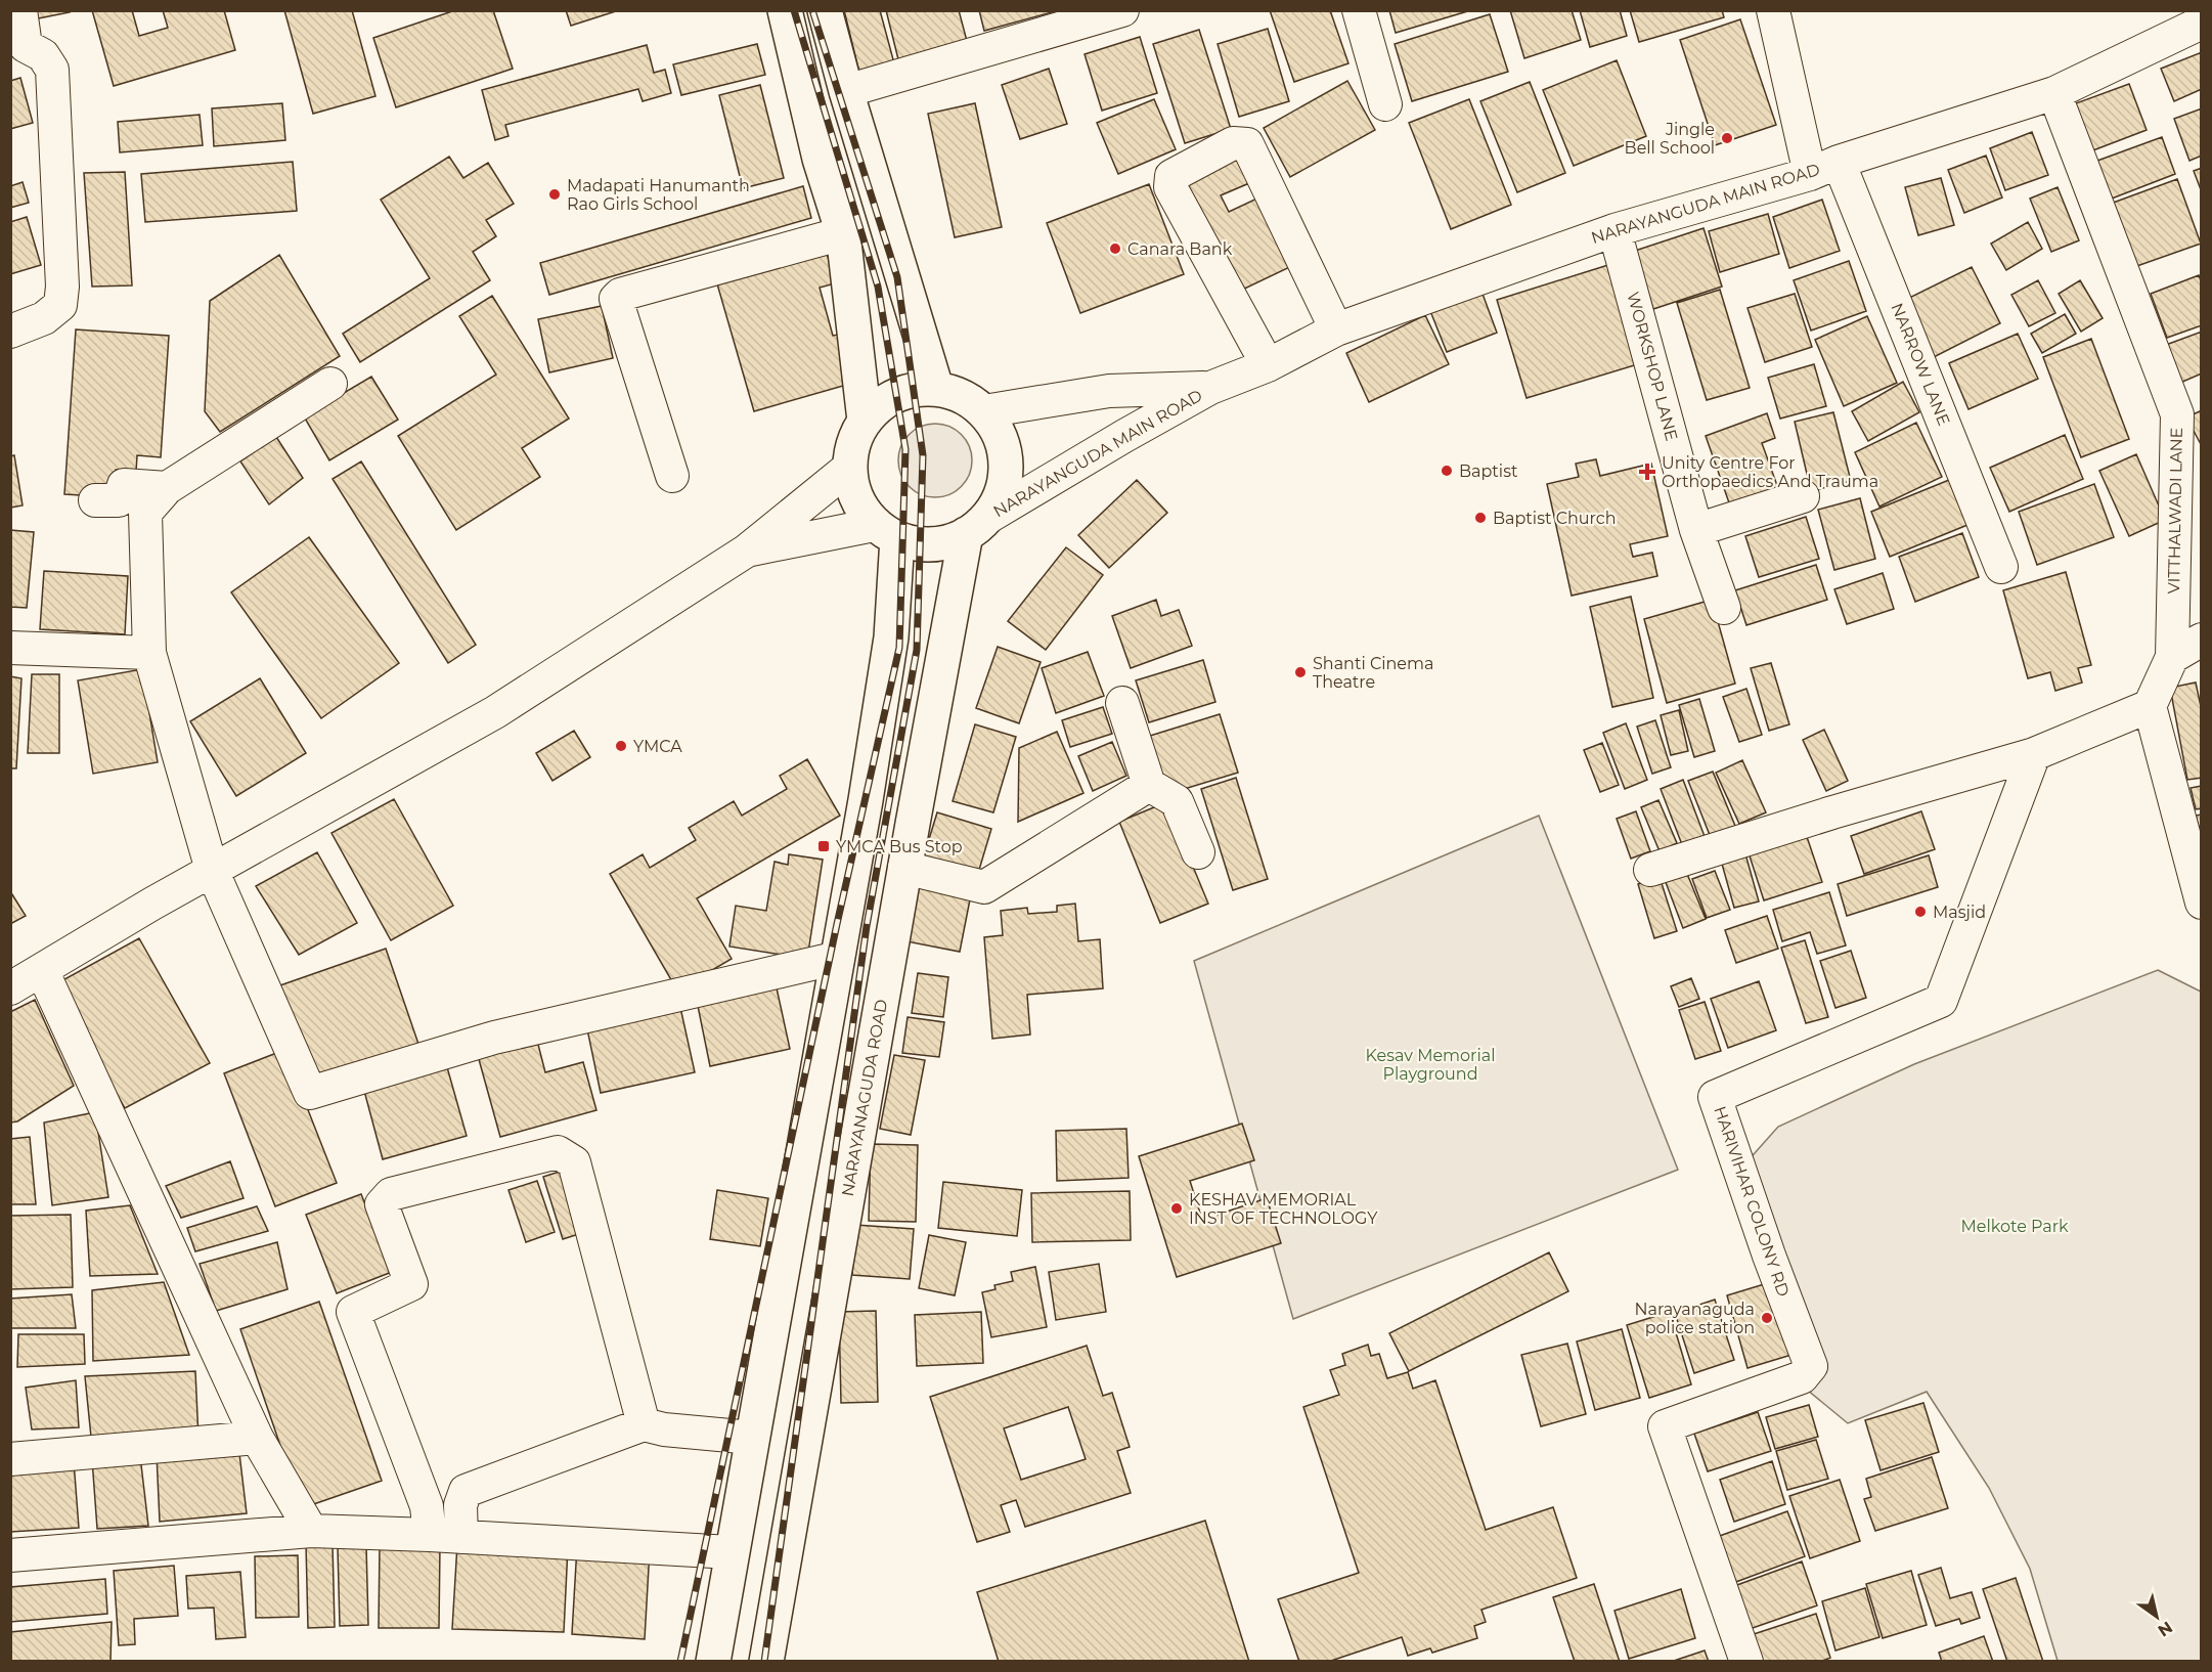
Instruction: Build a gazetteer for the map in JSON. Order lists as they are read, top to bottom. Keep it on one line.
{"streets":{"main road":["NARAYANAGUDA ROAD"],"street":["NARAYANGUDA MAIN ROAD","NARROW LANE","WORKSHOP LANE","VITTHALWADI LANE","HARIVIHAR COLONY RD"]},"crossings":[["NARAYANGUDA MAIN ROAD","NARROW LANE"],["NARAYANGUDA MAIN ROAD","WORKSHOP LANE"],["NARAYANGUDA MAIN ROAD","VITTHALWADI LANE"],["NARAYANGUDA MAIN ROAD","NARAYANAGUDA ROAD"]],"parks":["Kesav Memorial Playground","Melkote Park"],"places":{"other":["Jingle Bell School","Madapati Hanumanth Rao Girls School","Canara Bank","Baptist","Baptist Church","Shanti Cinema Theatre","YMCA","Masjid","KESHAV MEMORIAL INST OF TECHNOLOGY","Narayanaguda police station"],"health":["Unity Centre For Orthopaedics And Trauma"],"transit":["YMCA Bus Stop"]},"north":"bottom right"}
